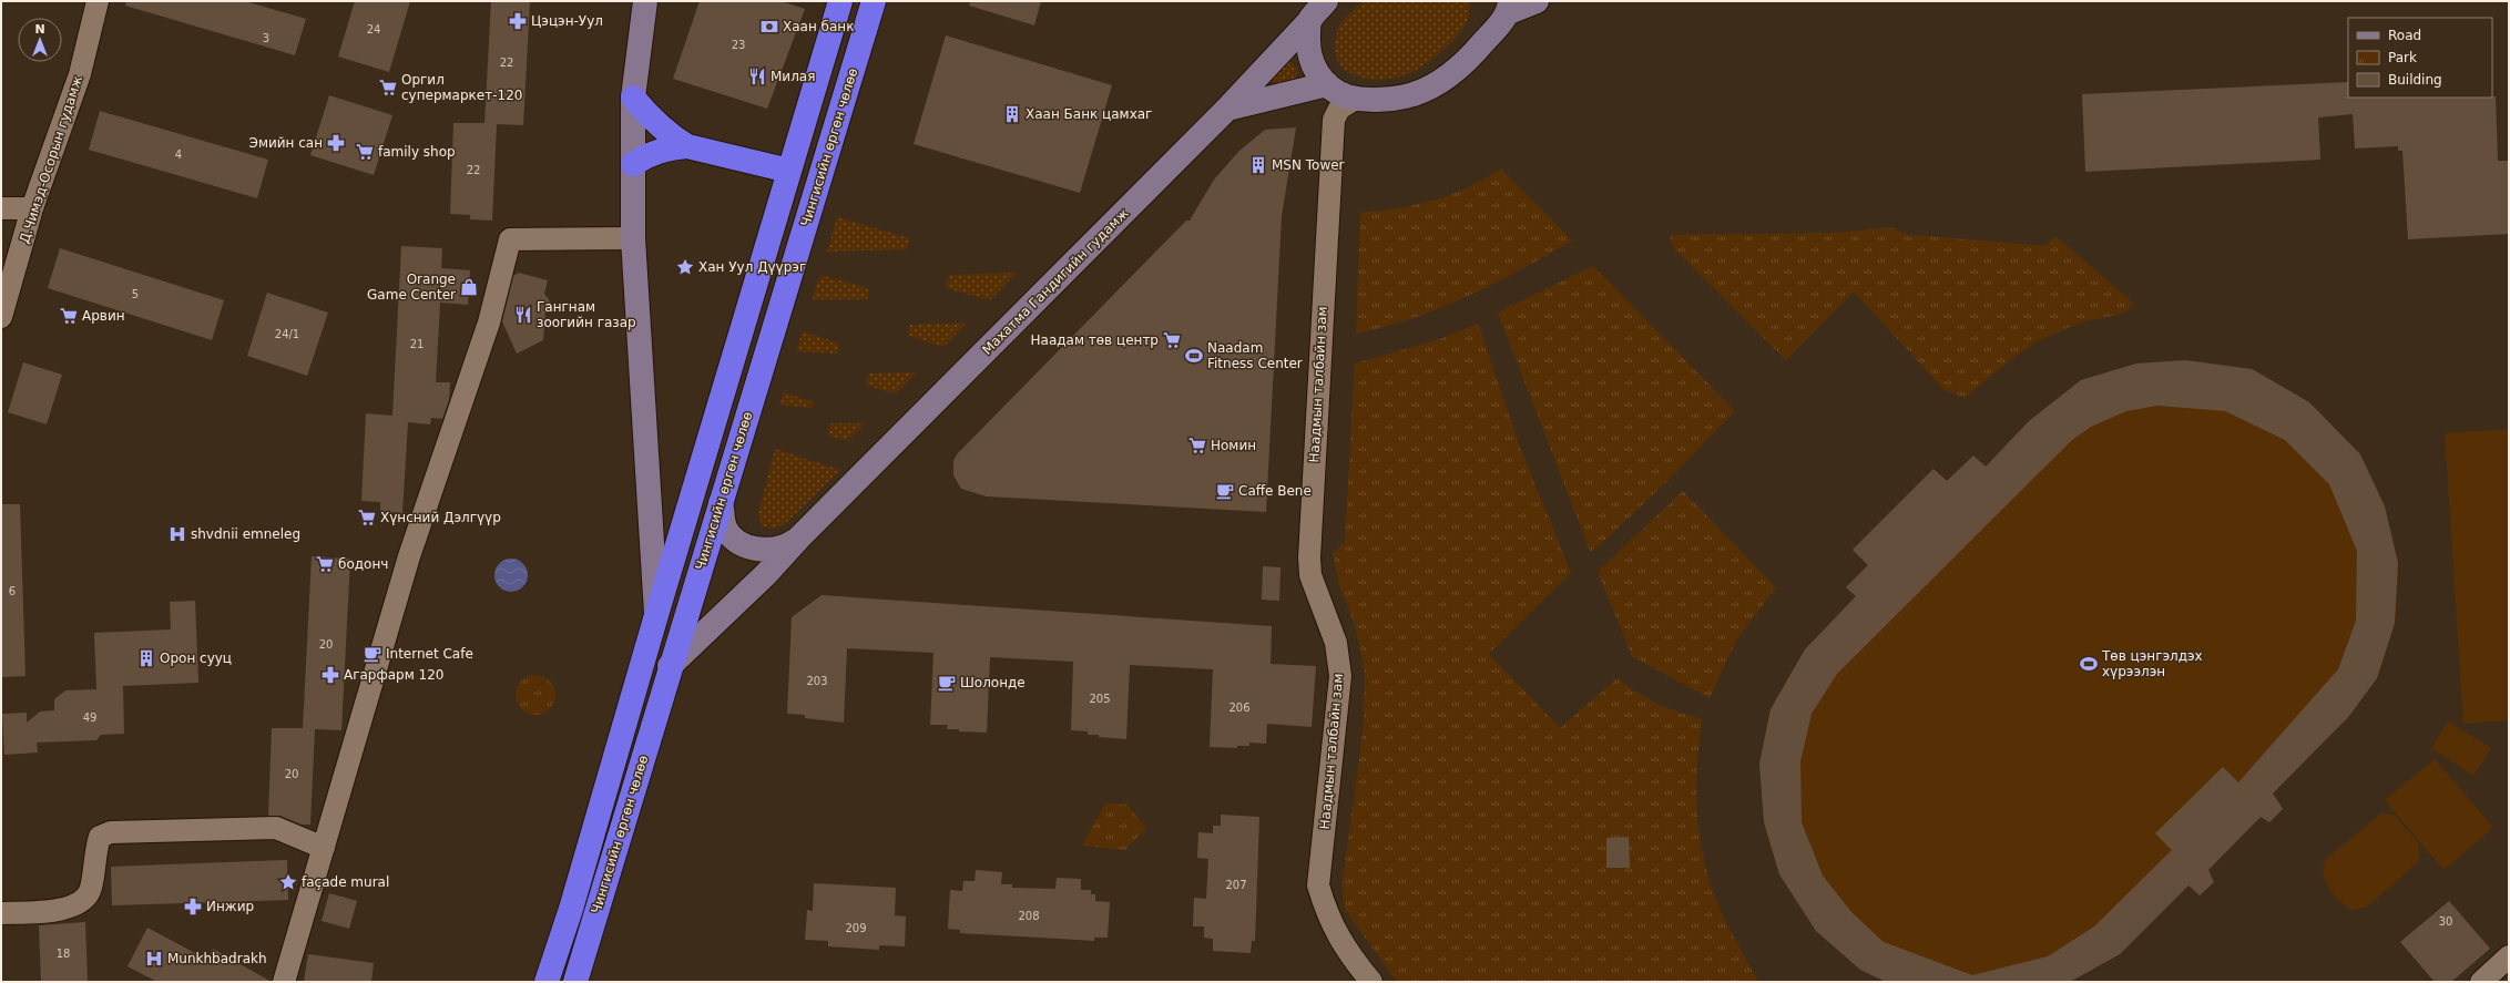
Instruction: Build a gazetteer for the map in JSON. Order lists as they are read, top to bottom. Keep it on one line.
{"streets":{"highway":["Чингисийн өргөн чөлөө"],"main road":["Махатма Гандигийн гудамж"],"street":["Д.Чимэд-Осорын гудамж","Наадмын талбайн зам"]},"crossings":[["Чингисийн өргөн чөлөө","Махатма Гандигийн гудамж"]],"places":{"pharmacy":["Цэцэн-Уул","Эмийн сан","Агарфарм 120","Инжир"],"bank":["Хаан банк"],"restaurant":["Милая","Гангнам зоогийн газар"],"supermarket":["Оргил супермаркет-120","family shop","Арвин","Наадам төв центр","Номин","Хүнсний Дэлгүүр","бодонч"],"building":["Хаан Банк цамхаг","MSN Tower","Орон сууц"],"place":["Хан Уул Дүүрэг","façade mural"],"shop":["Orange Game Center"],"sports":["Naadam Fitness Center","Төв цэнгэлдэх хүрээлэн"],"cafe":["Caffe Bene","Internet Cafe","Шолонде"],"hospital":["shvdnii emneleg","Munkhbadrakh"]},"house_numbers":["24","3","23","22","4","22","5","24/1","21","6","20","203","205","206","49","20","207","208","30","209","18"],"legend":["Road","Park","Building"],"north":"top"}
